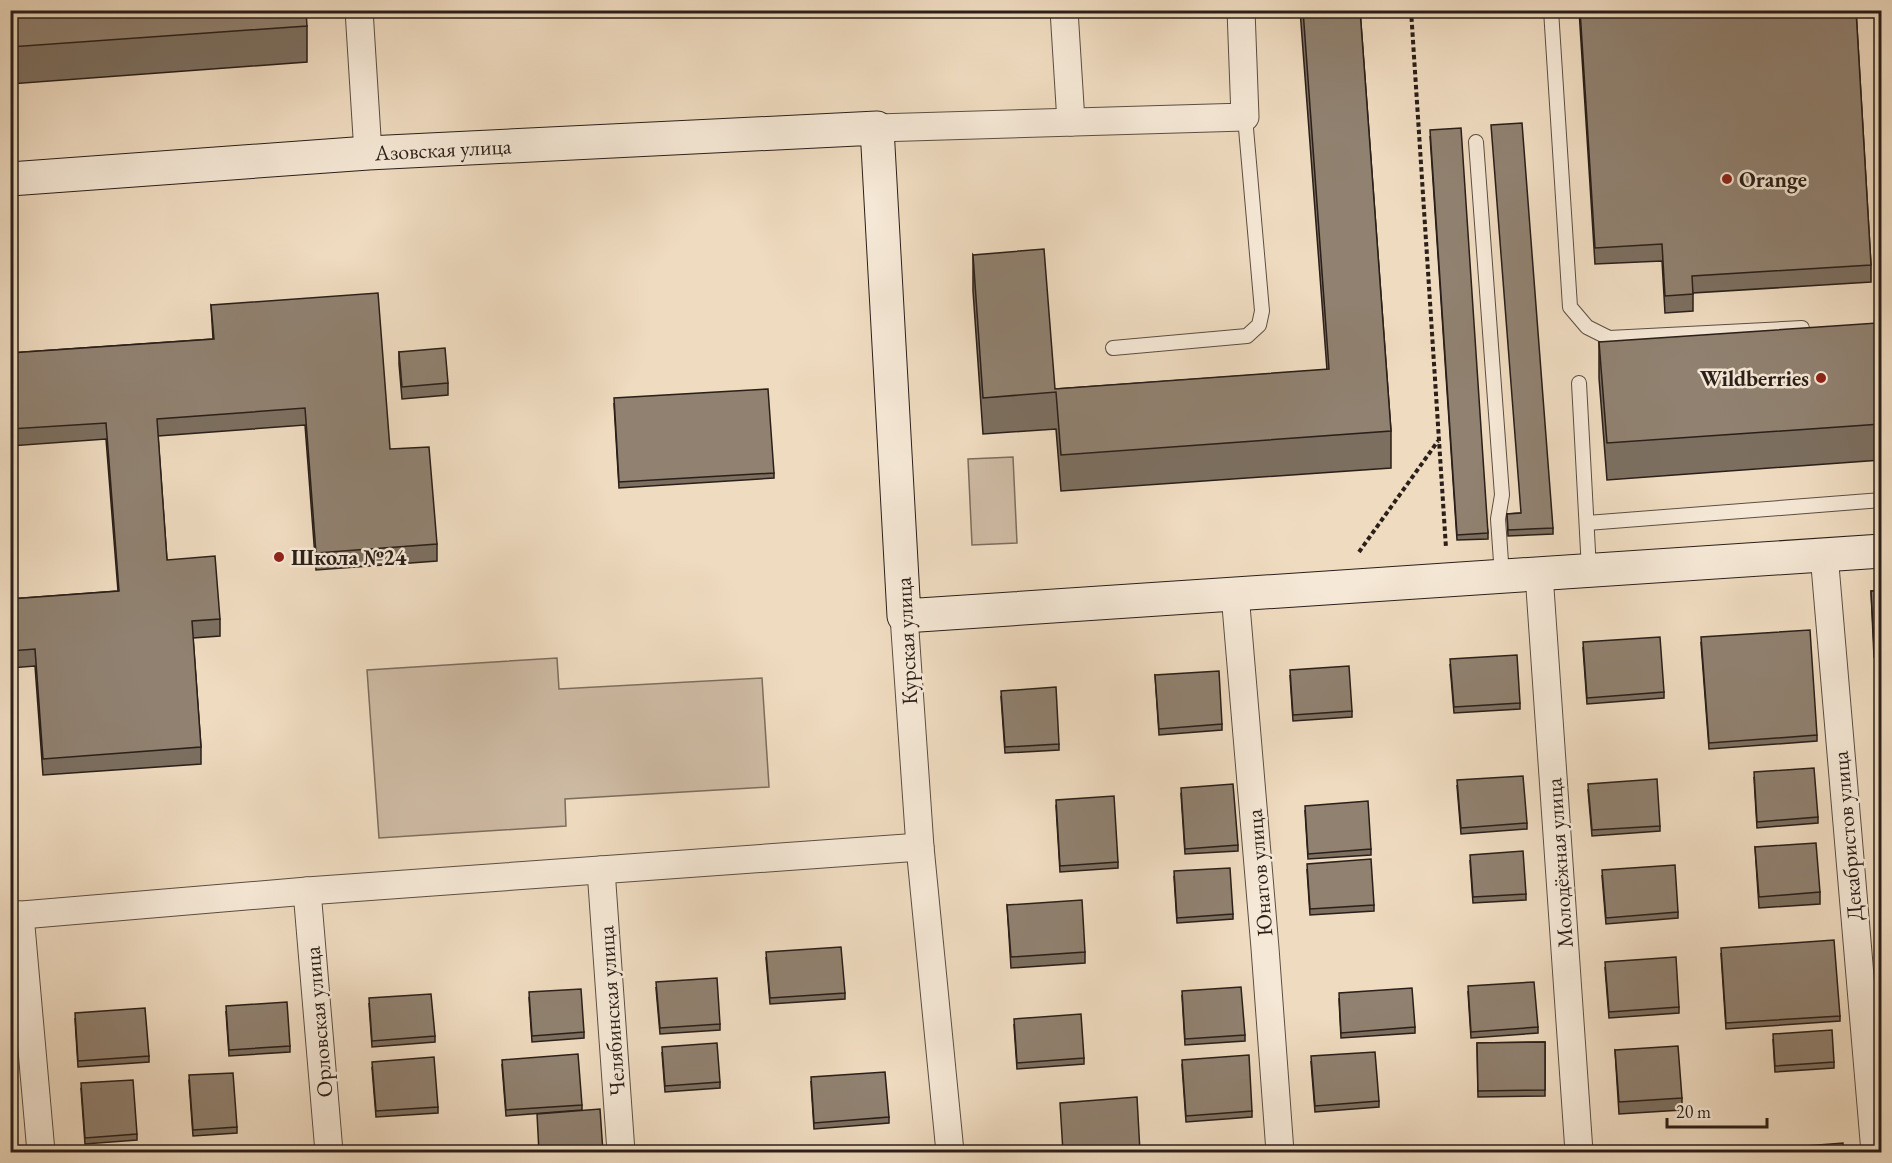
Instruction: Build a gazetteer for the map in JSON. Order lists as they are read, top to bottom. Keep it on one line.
{"streets":{"street":["Азовская улица","Курская улица","Декабристов улица","Молодёжная улица","Юнатов улица","Челябинская улица","Орловская улица"]},"crossings":[["Азовская улица","Курская улица"]],"places":["Orange","Wildberries","Школа №24"],"scale_bar":"20 m"}
